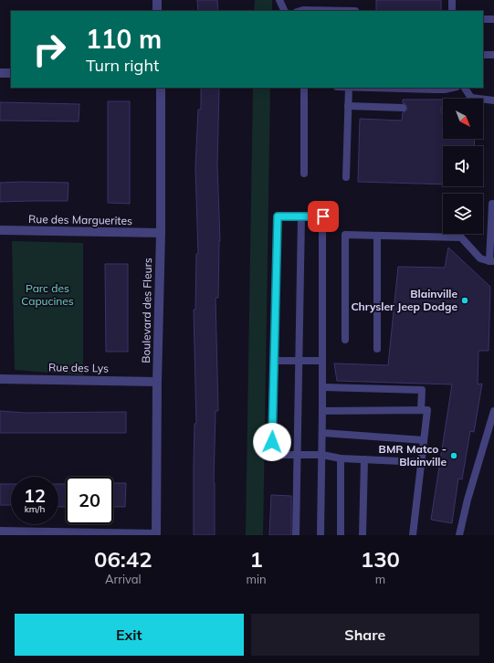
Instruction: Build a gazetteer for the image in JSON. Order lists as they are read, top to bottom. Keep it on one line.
{"streets":{"street":["Rue des Marguerites","Boulevard des Fleurs","Rue des Lys"]},"crossings":[["Rue des Marguerites","Boulevard des Fleurs"],["Boulevard des Fleurs","Rue des Lys"]],"parks":["Parc des Capucines"],"places":["Blainville Chrysler Jeep Dodge","BMR Matco - Blainville"],"north":"bottom right","page":{"turn":["110 m","Turn right"],"speed":"12 km/h","limit":"20","eta":["06:42","Arrival","1","min","130","m"],"buttons":["Exit","Share"]}}
